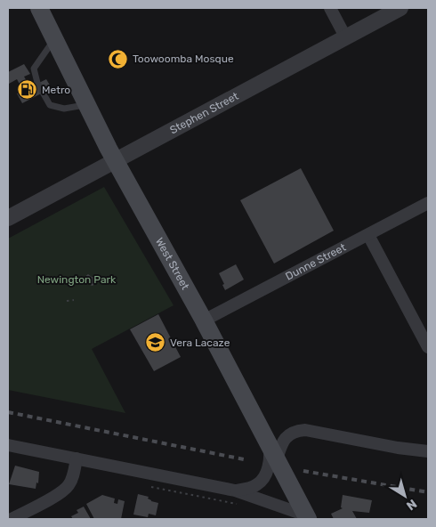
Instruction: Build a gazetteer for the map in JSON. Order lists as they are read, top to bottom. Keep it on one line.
{"streets":{"main road":["West Street"],"street":["Stephen Street","Dunne Street"]},"crossings":[["Stephen Street","West Street"],["Dunne Street","West Street"]],"parks":["Newington Park"],"places":{"mosque":["Toowoomba Mosque"],"fuel station":["Metro"],"school or university":["Vera Lacaze"]},"north":"bottom right"}
